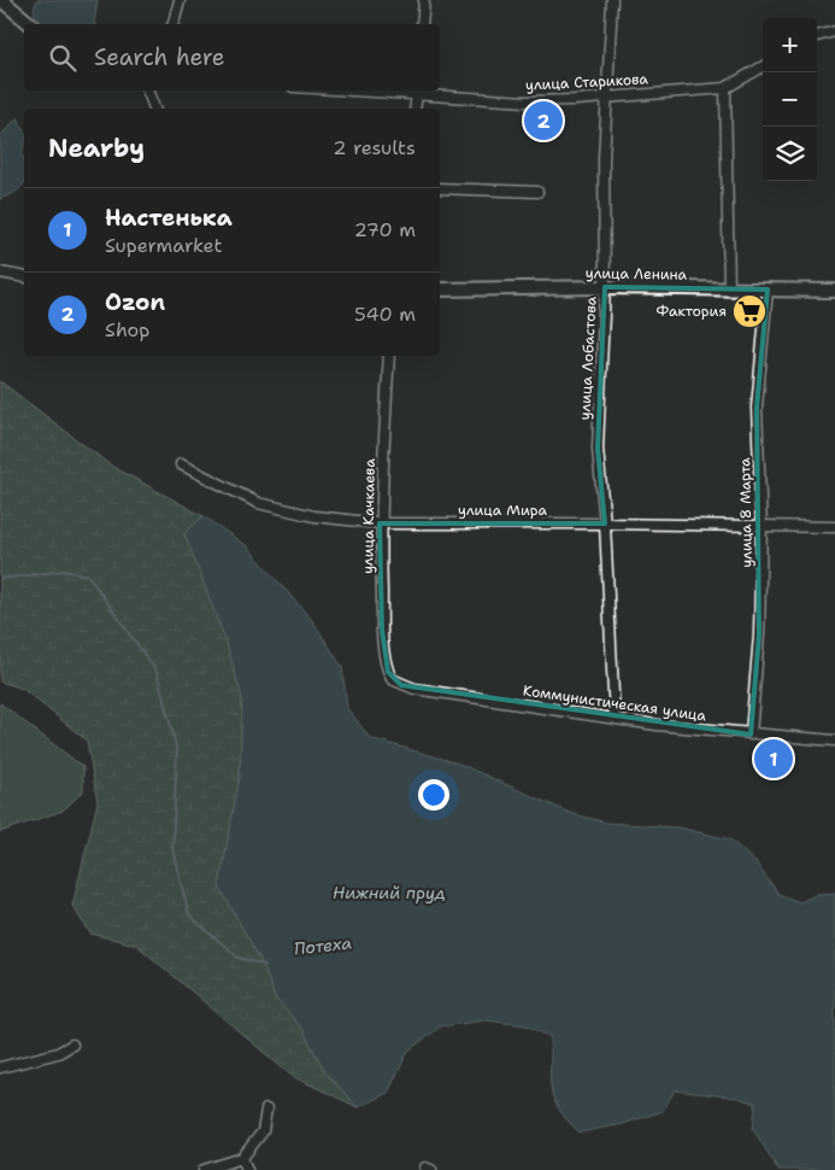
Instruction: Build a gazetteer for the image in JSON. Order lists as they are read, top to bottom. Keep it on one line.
{"streets":{"street":["улица Старикова","улица Ленина","улица Лобастова","улица Мира","улица 8 Марта","улица Качкаева","Коммунистическая улица"]},"crossings":[["улица Старикова","улица Лобастова"],["улица Ленина","улица Лобастова"],["улица Ленина","улица 8 Марта"],["улица Лобастова","улица Мира"],["улица Лобастова","Коммунистическая улица"],["улица Мира","улица 8 Марта"],["улица Мира","улица Качкаева"],["улица 8 Марта","Коммунистическая улица"],["улица Качкаева","Коммунистическая улица"]],"water":["Нижний пруд","Потеха"],"places":{"supermarket":["Фактория"]},"page":{"map_buttons":["+","−"],"search":"Search here","pins":["2","1"],"heading":["Nearby","2 results"],"list":[{"mark":"1","name":"Настенька","note":"Supermarket","value":"270 m"},{"mark":"2","name":"Ozon","note":"Shop","value":"540 m"}]}}
